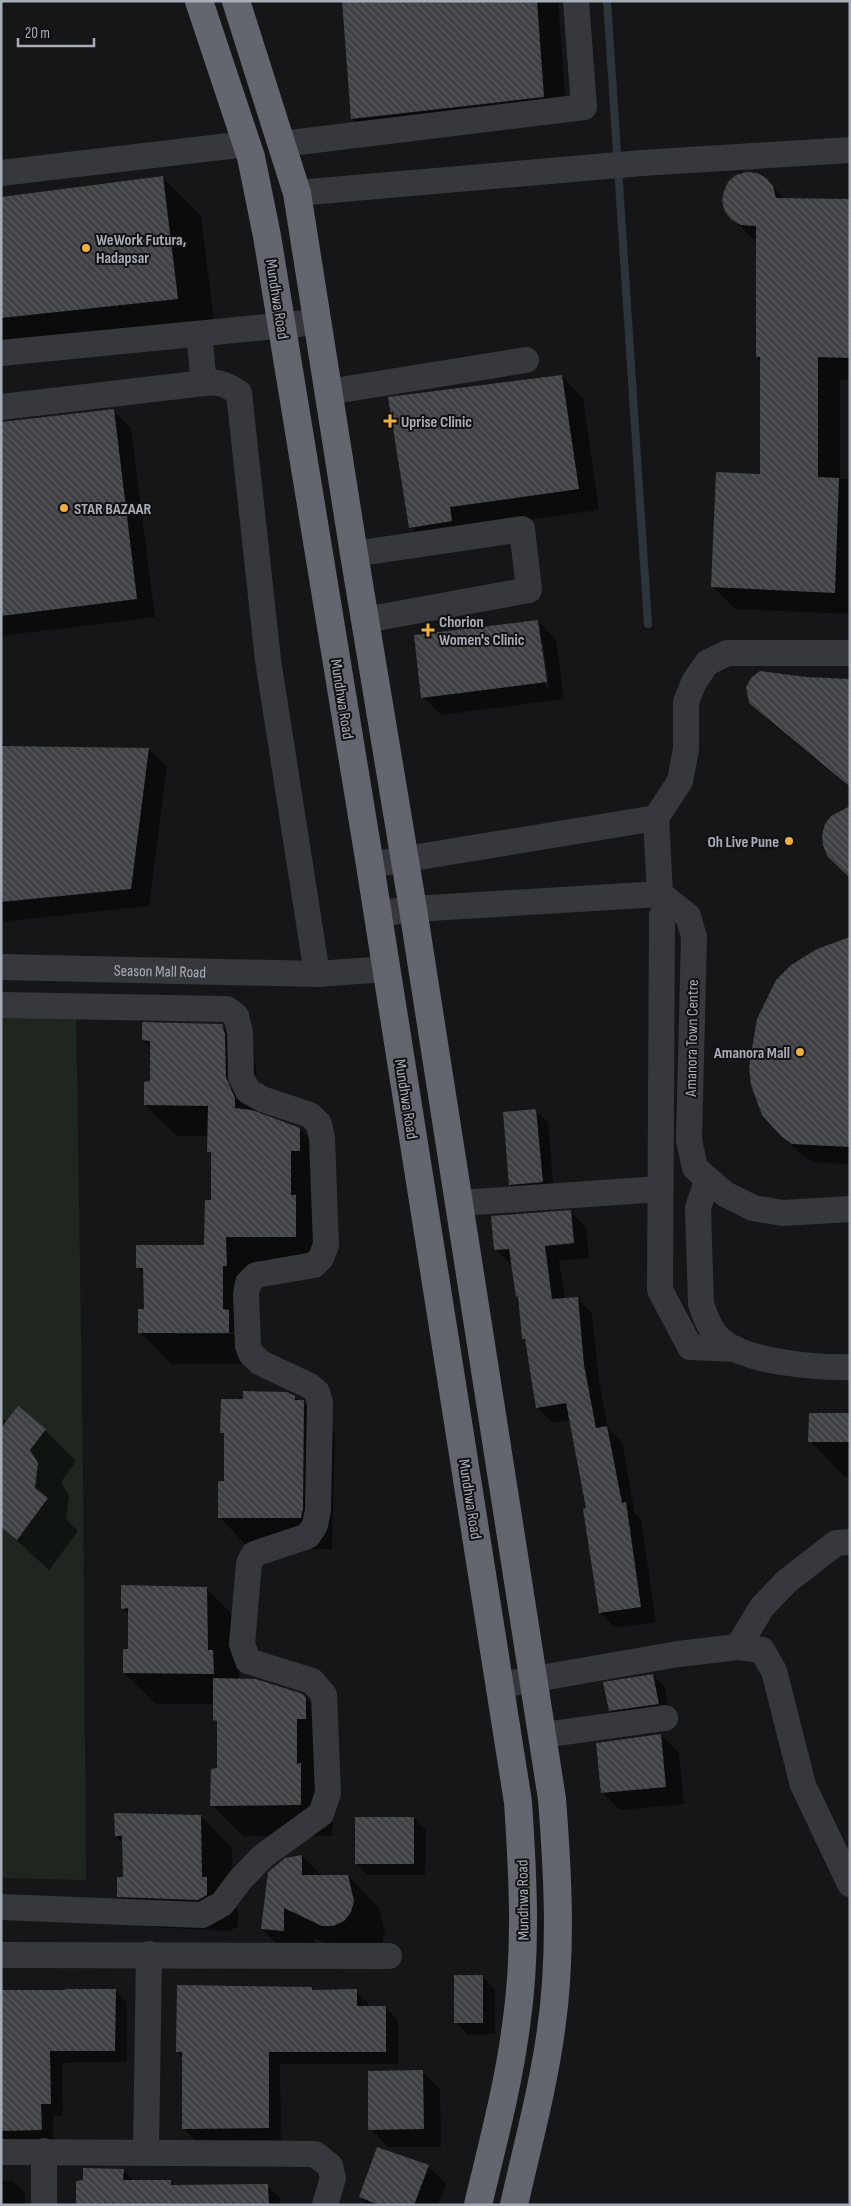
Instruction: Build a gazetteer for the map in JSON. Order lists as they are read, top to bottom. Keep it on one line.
{"streets":{"highway":["Mundhwa Road"],"street":["Season Mall Road","Amanora Town Centre"]},"crossings":[["Mundhwa Road","Season Mall Road"]],"places":{"other":["WeWork Futura, Hadapsar","STAR BAZAAR","Oh Live Pune","Amanora Mall"],"health":["Uprise Clinic","Chorion Women's Clinic"]},"scale_bar":"20 m"}
